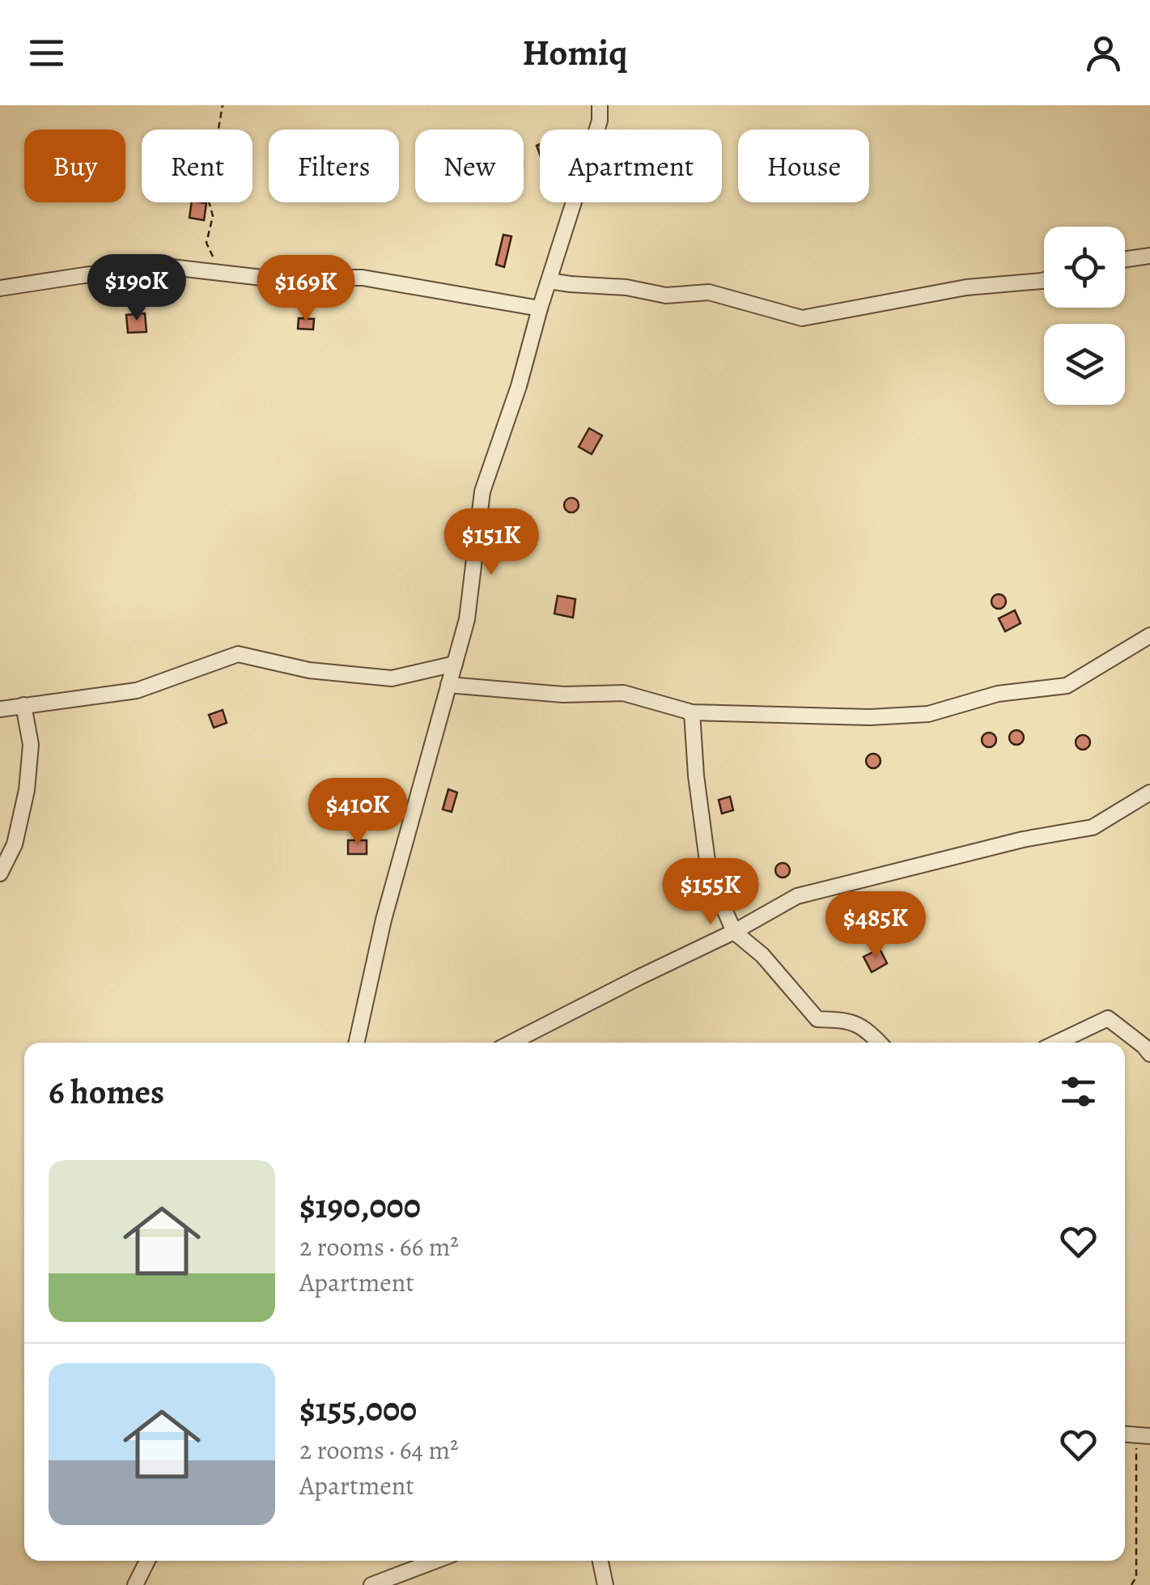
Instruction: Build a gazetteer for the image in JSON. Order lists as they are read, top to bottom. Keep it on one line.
{"page":{"header":"Homiq","chip":["Buy","Rent","Filters","New","Apartment","House"],"price":["$190K","$169K","$151K","$410K","$155K","$485K"],"heading":"6 homes","list":[{"name":"$190,000","note":"2 rooms · 66 m² · Apartment"},{"name":"$155,000","note":"2 rooms · 64 m² · Apartment"}]}}
